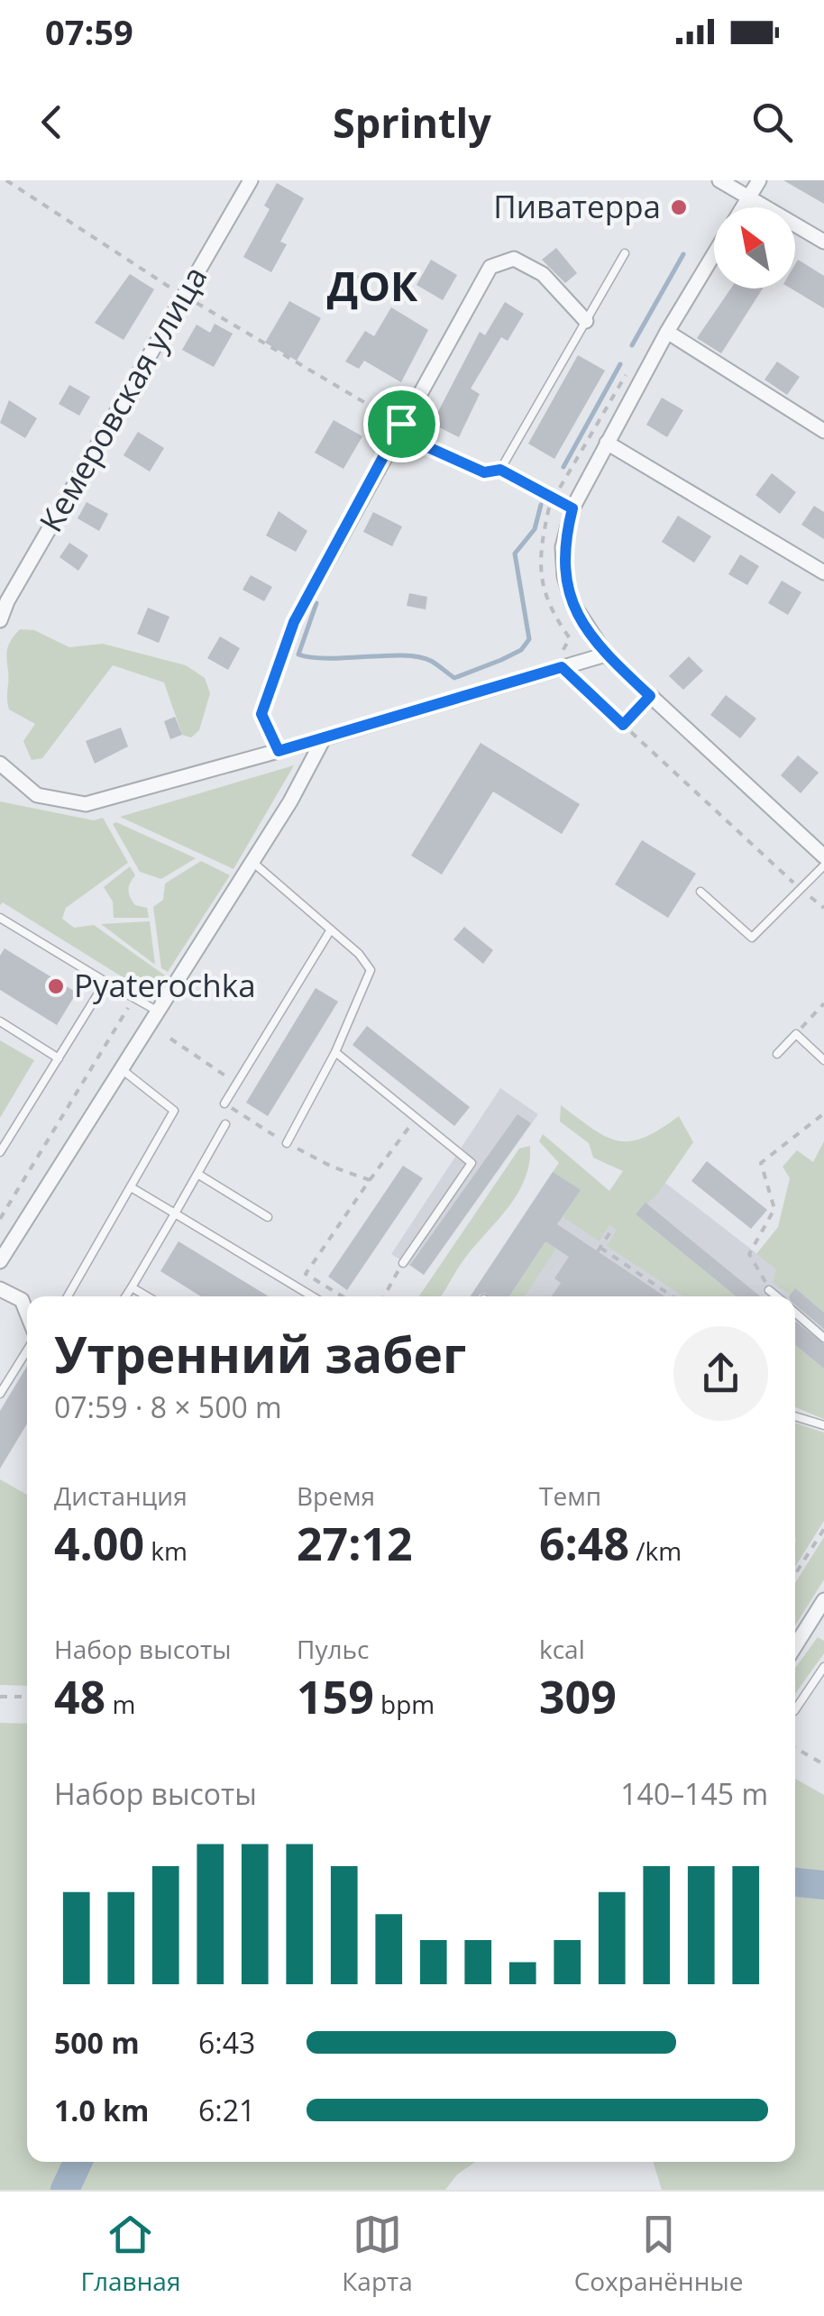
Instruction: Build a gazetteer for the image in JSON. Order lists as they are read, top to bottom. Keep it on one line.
{"streets":{"street":["Кемеровская улица"]},"districts":["ДОК"],"places":["Пиватерра","Pyaterochka"],"north":"top left","page":{"status":"07:59","header":"Sprintly","heading":["Утренний забег","07:59 · 8 × 500 m"],"stats":[["Дистанция","4.00 km"],["Время","27:12"],["Темп","6:48 /km"],["Набор высоты","48 m"],["Пульс","159 bpm"],["kcal","309"]],"chart":["Набор высоты","140–145 m"],"list":[{"name":"500 m","note":"6:43"},{"name":"1.0 km","note":"6:21"}],"tabs":["Главная","Карта","Сохранённые"]}}
